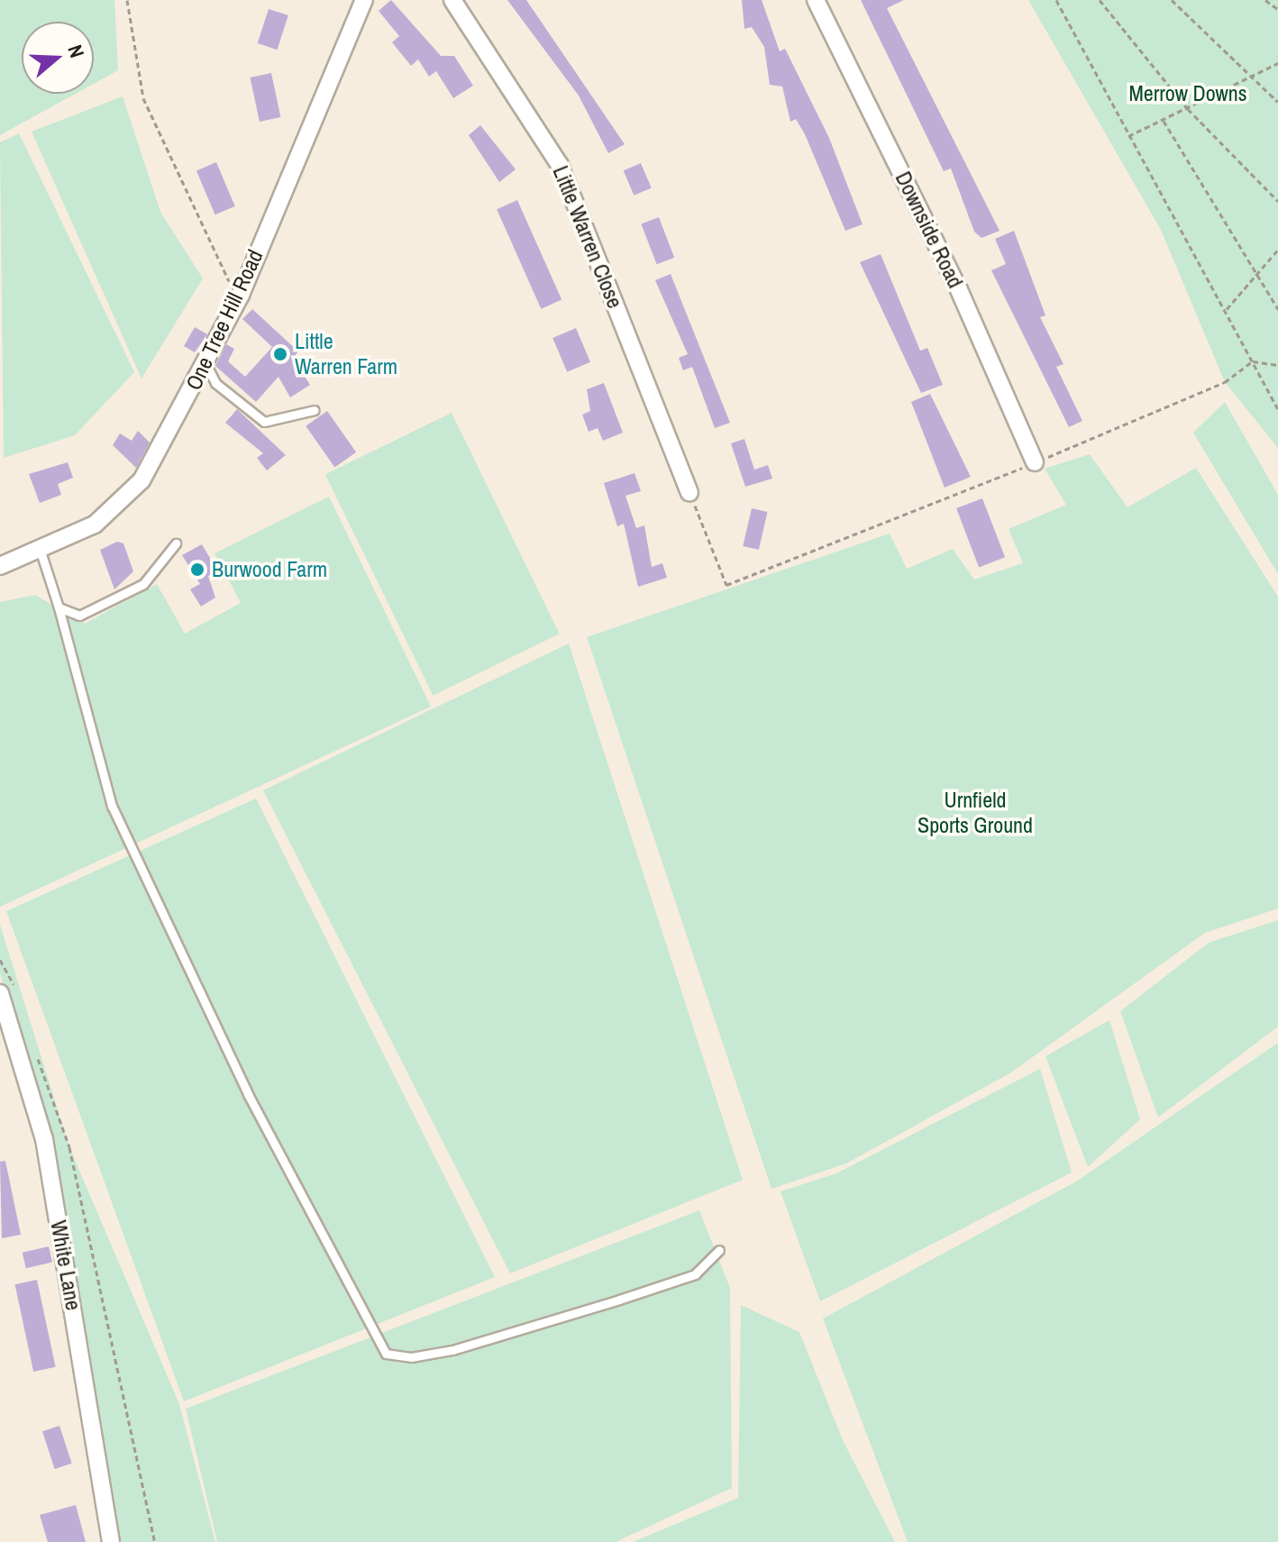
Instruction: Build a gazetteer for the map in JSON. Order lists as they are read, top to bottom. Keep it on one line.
{"streets":{"street":["Downside Road","Little Warren Close","One Tree Hill Road","White Lane"]},"parks":["Merrow Downs","Urnfield Sports Ground"],"places":["Little Warren Farm","Burwood Farm"],"north":"right"}
